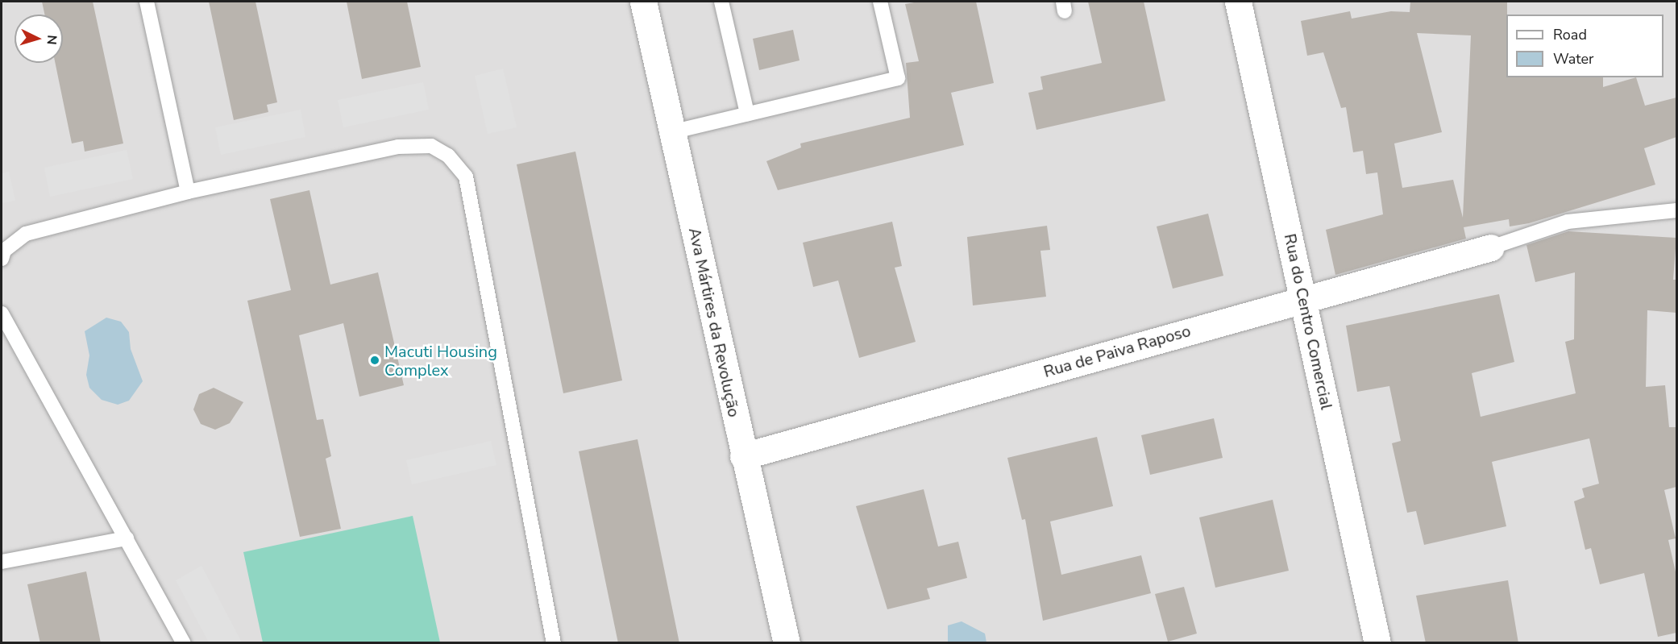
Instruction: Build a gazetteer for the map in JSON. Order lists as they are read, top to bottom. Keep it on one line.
{"streets":{"street":["Rua do Centro Comercial","Ava Mártires da Revolução","Rua de Paiva Raposo"]},"crossings":[["Rua do Centro Comercial","Rua de Paiva Raposo"],["Ava Mártires da Revolução","Rua de Paiva Raposo"]],"places":["Macuti Housing Complex"],"legend":["Road","Water"],"north":"right"}
